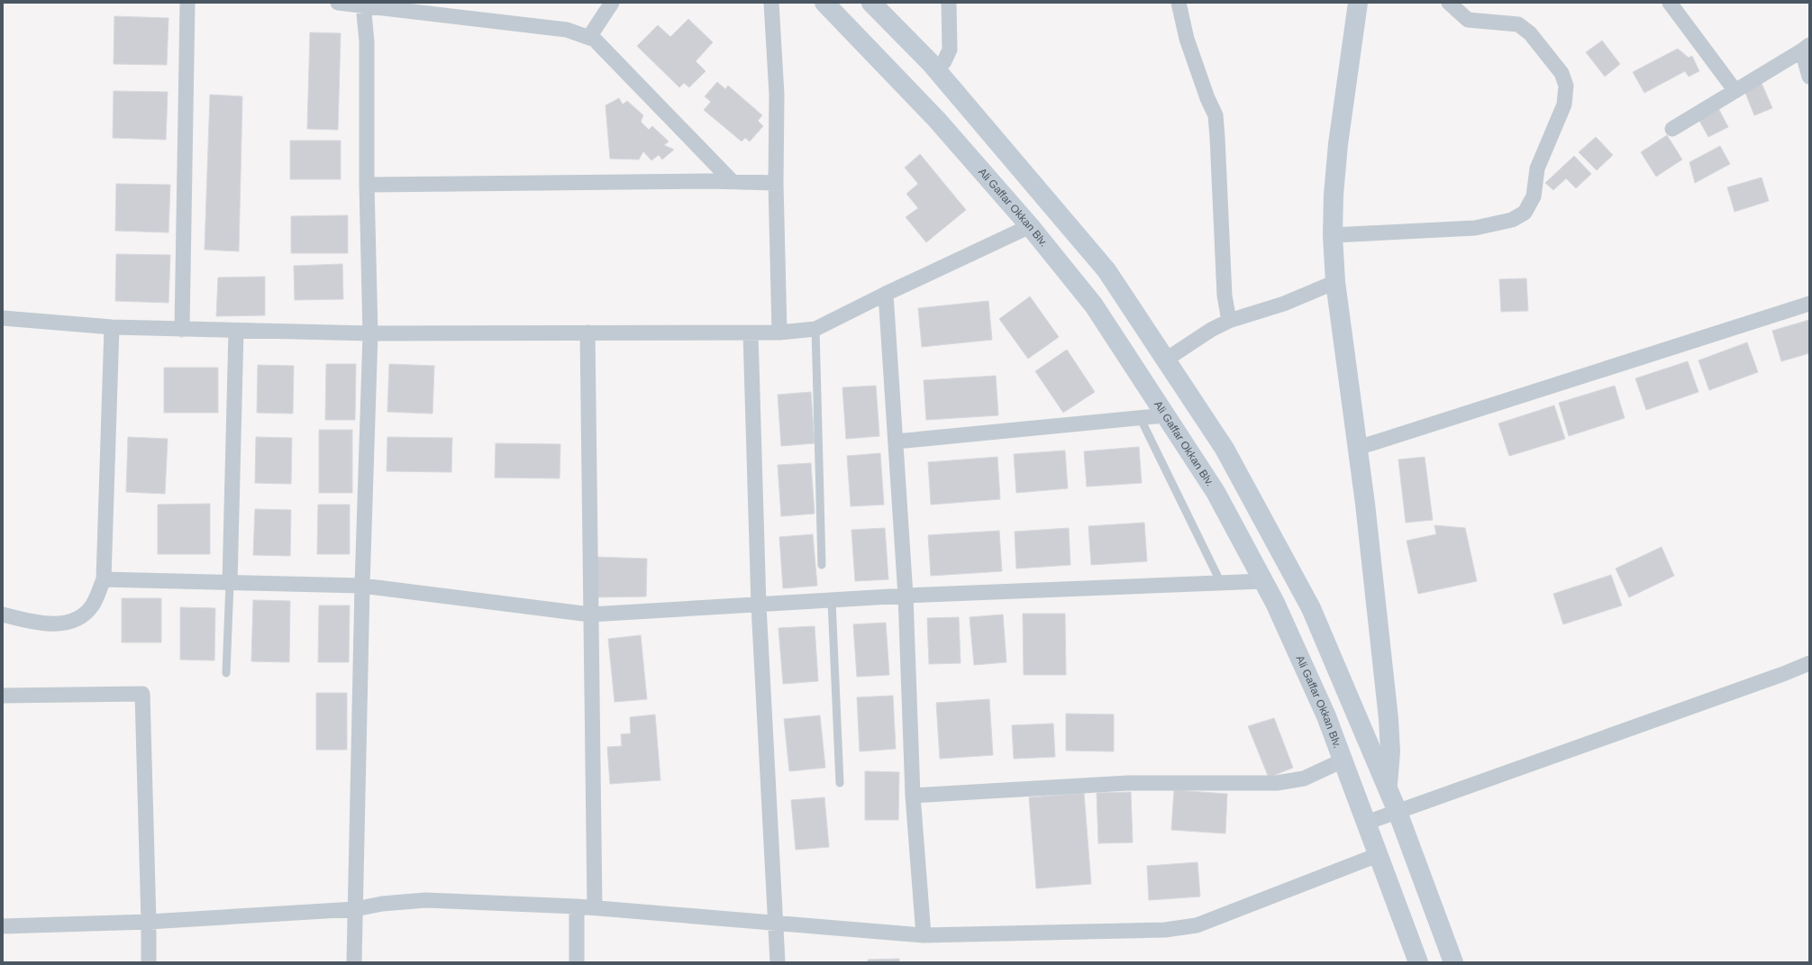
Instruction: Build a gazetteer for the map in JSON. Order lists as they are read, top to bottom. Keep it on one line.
{"streets":{"main road":["Ali Gaffar Okkan Blv."]}}
